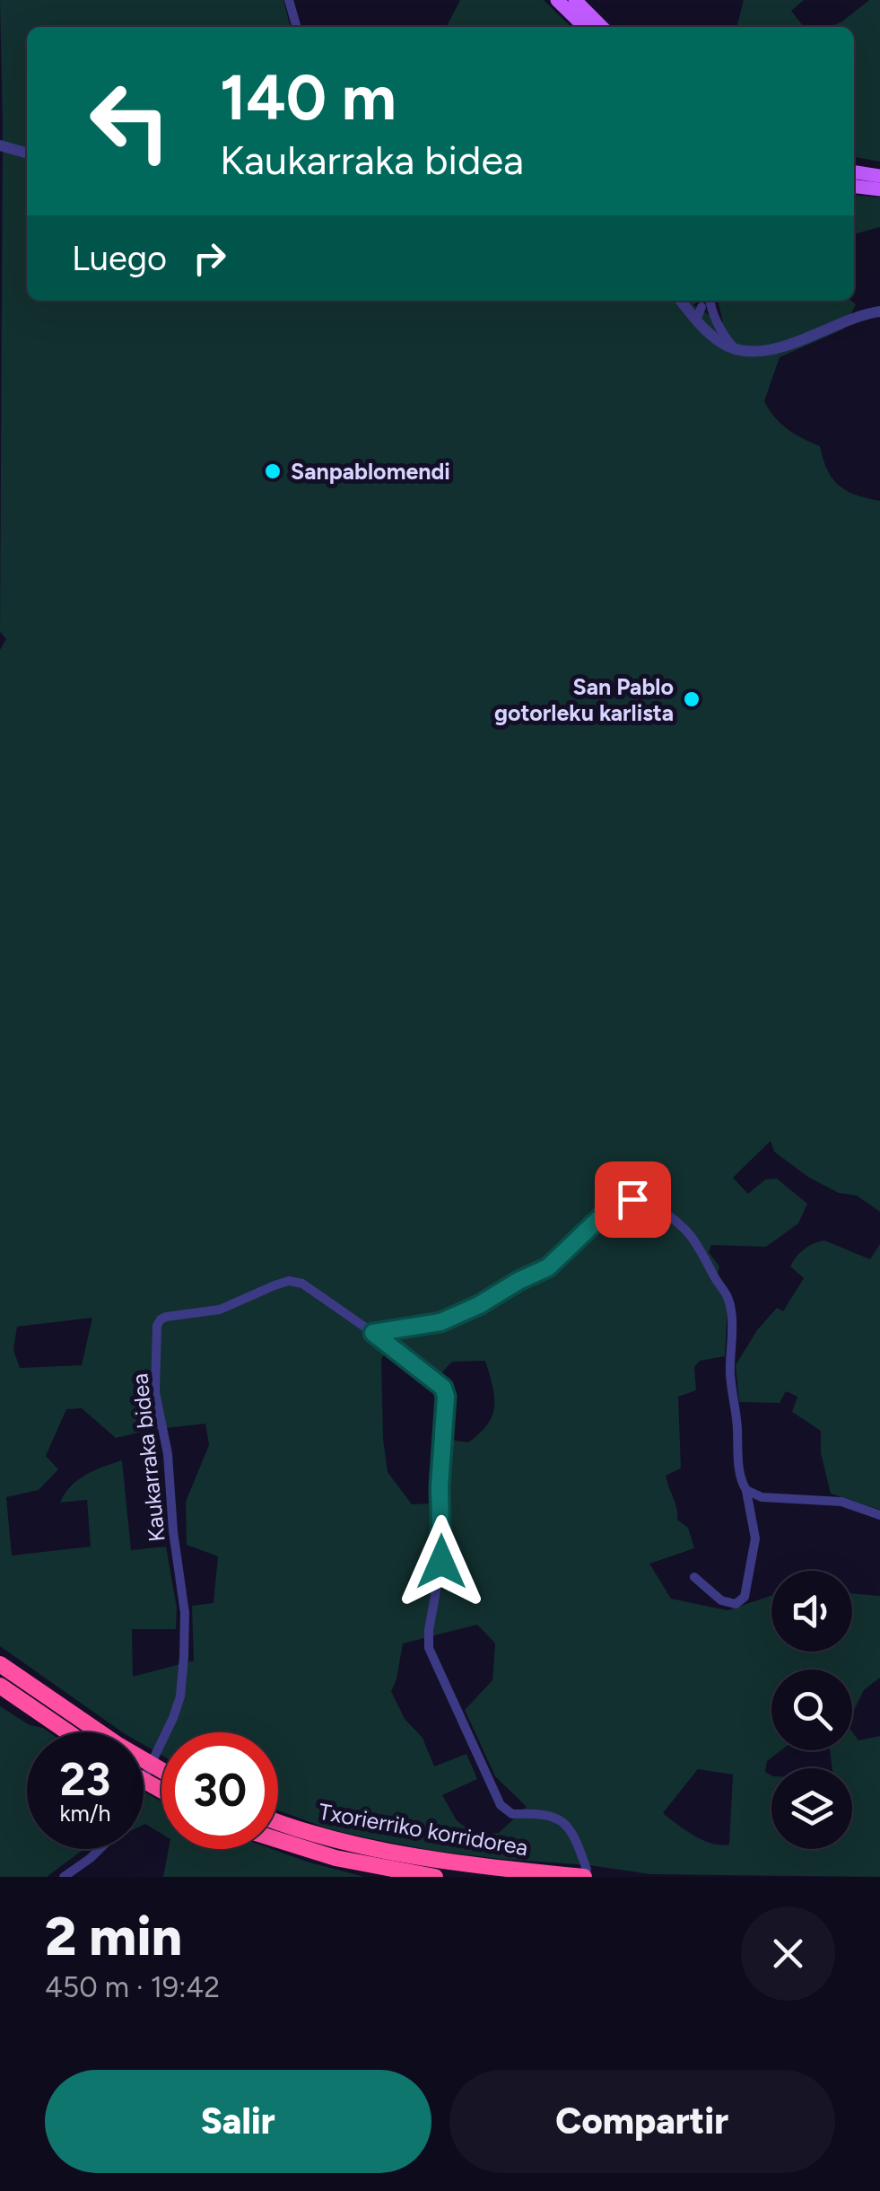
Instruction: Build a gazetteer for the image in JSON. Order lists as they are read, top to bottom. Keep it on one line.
{"streets":{"highway":["Txorierriko korridorea"],"street":["Kaukarraka bidea"]},"crossings":[["Kaukarraka bidea","Txorierriko korridorea"]],"places":["Sanpablomendi","San Pablo gotorleku karlista"],"page":{"turn":["140 m","Kaukarraka bidea"],"then":"Luego","speed":"23 km/h","limit":"30","heading":["2 min","450 m · 19:42"],"buttons":["Salir","Compartir"]}}
